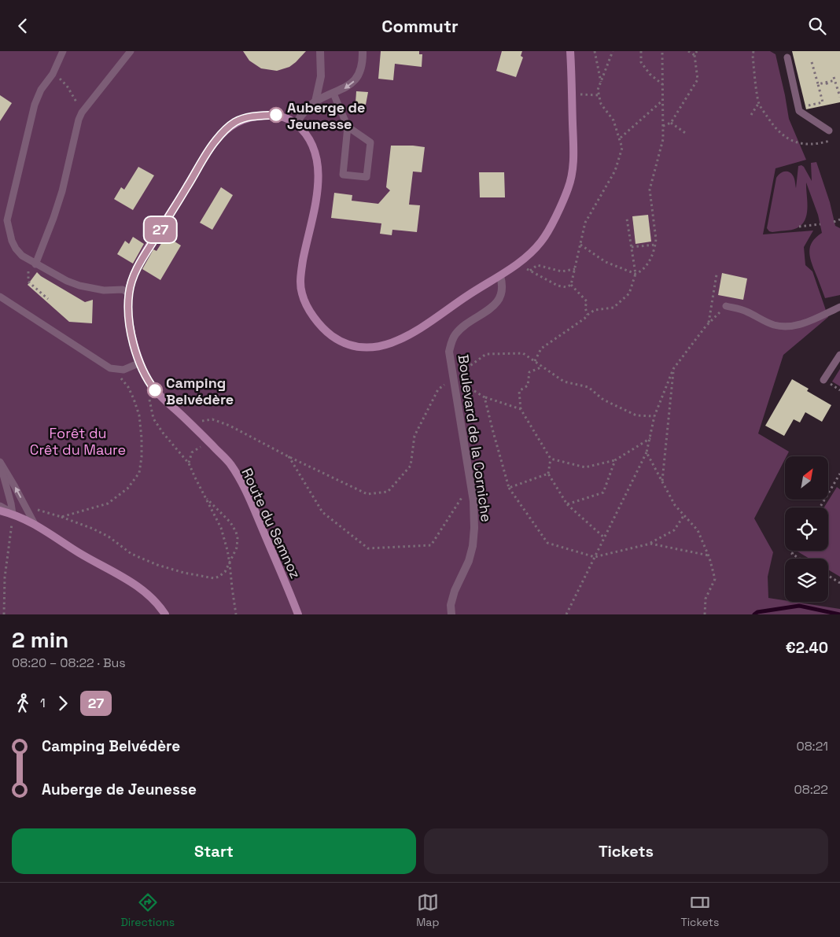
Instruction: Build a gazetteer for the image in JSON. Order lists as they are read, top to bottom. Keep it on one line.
{"streets":{"main road":["Route du Semnoz"],"street":["Boulevard de la Corniche"]},"crossings":[["Boulevard de la Corniche","Route du Semnoz"]],"parks":["Forêt du Crêt du Maure"],"places":["Auberge de Jeunesse","Camping Belvédère"],"lines":["bus line 27"],"north":"top right","page":{"header":"Commutr","on_map":"27","heading":["2 min","08:20 – 08:22 · Bus","€2.40"],"legs":["1","27"],"list":[{"name":"Camping Belvédère","value":"08:21"},{"name":"Auberge de Jeunesse","value":"08:22"}],"buttons":["Start","Tickets"],"tabs":["Directions","Map","Tickets"]}}
